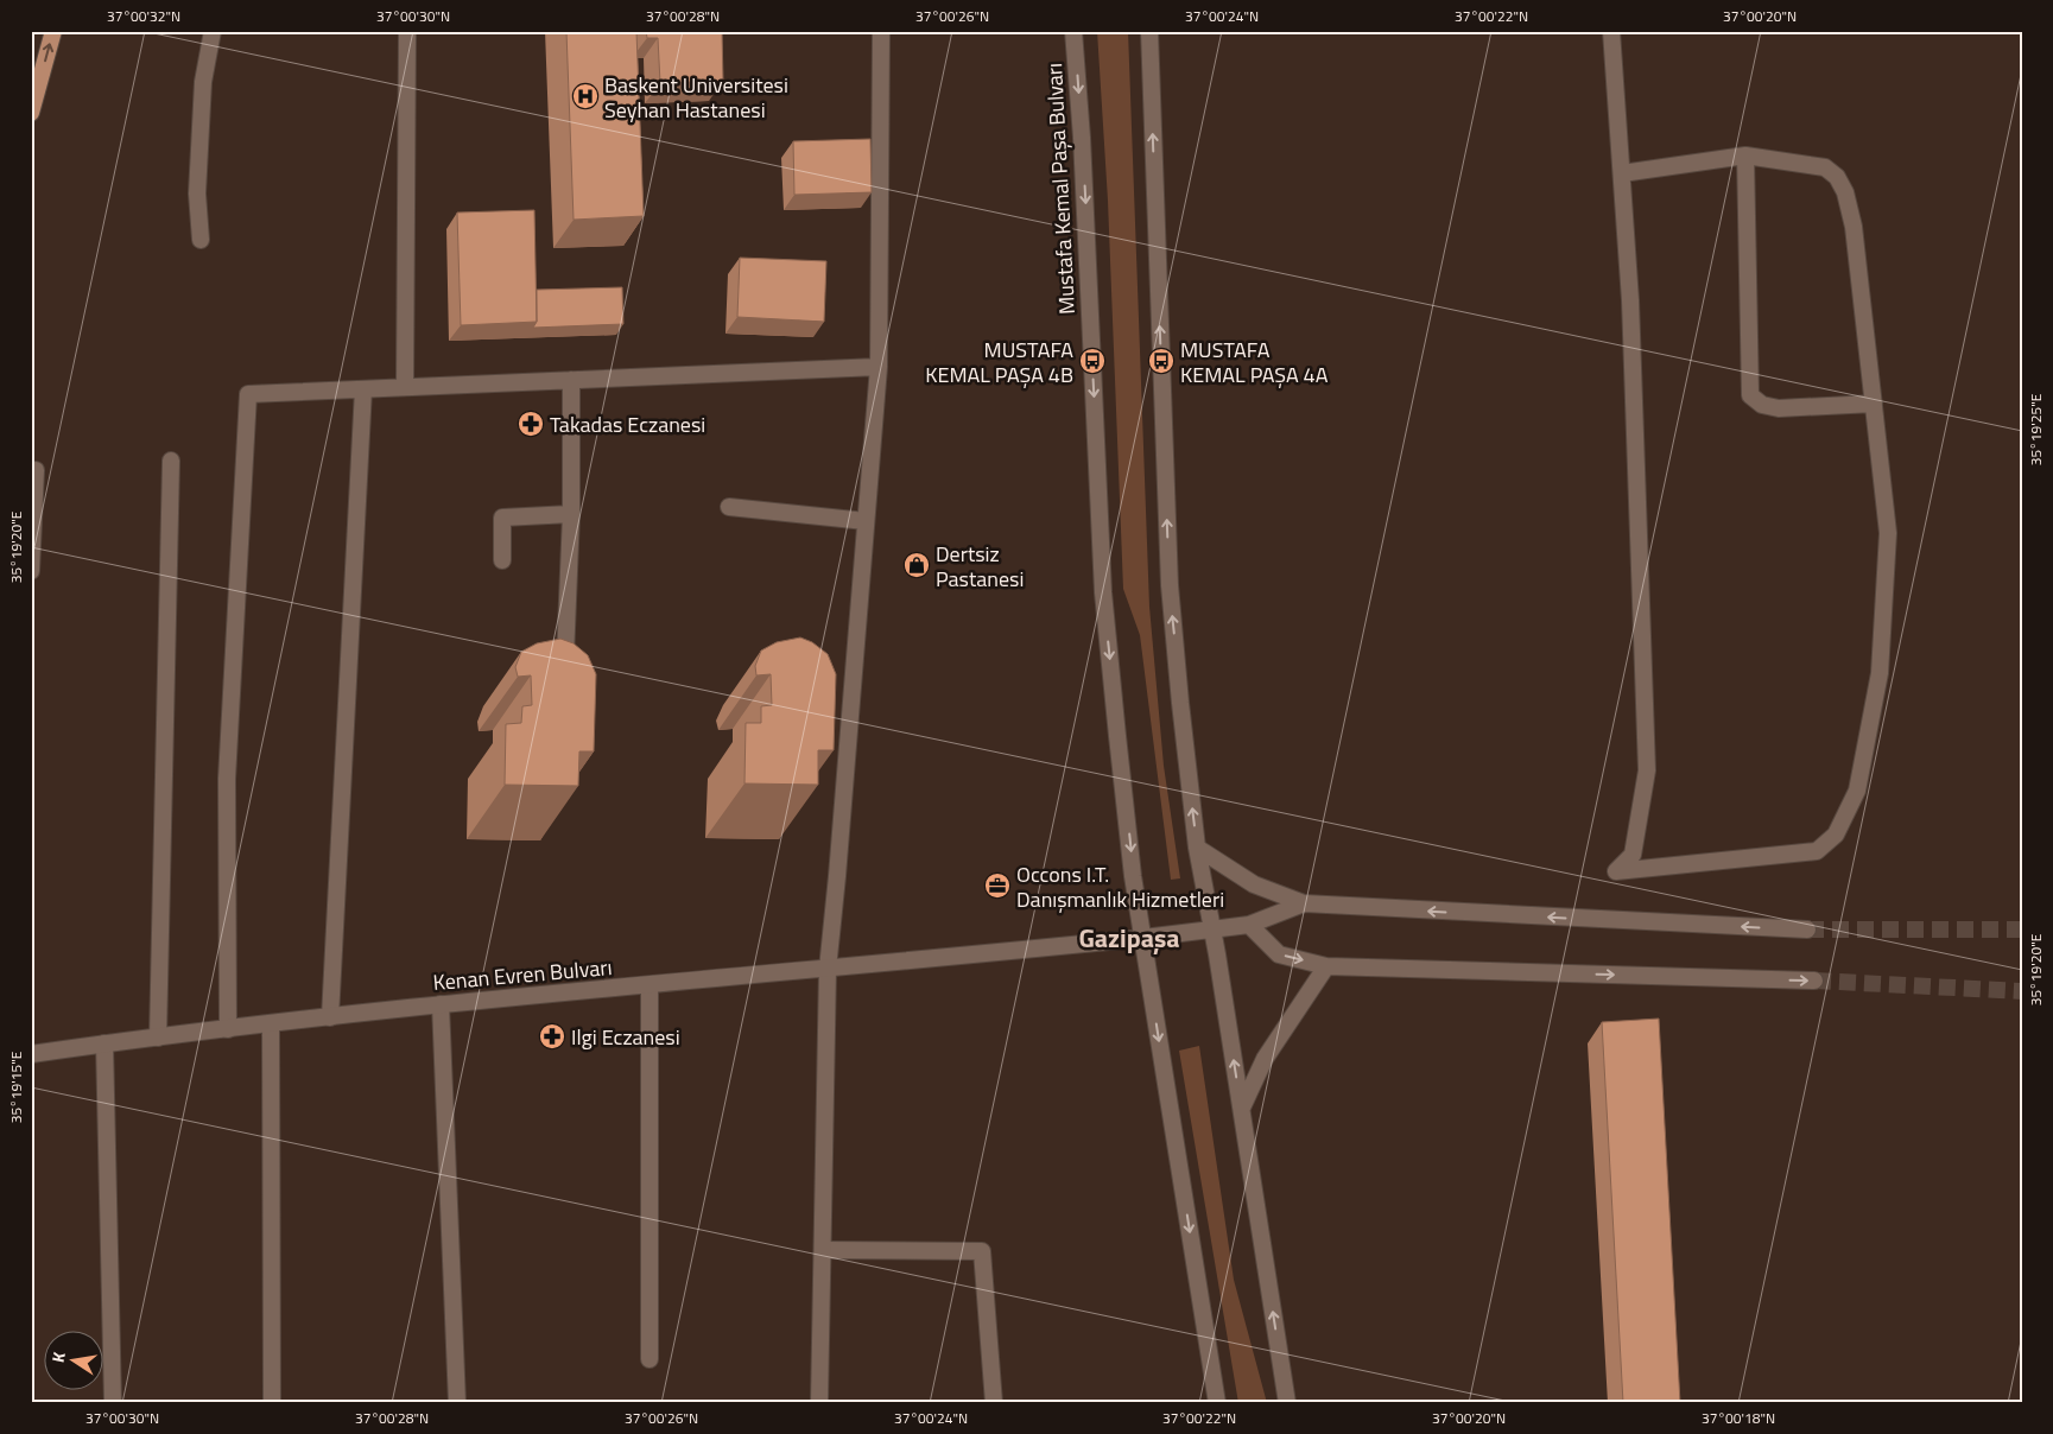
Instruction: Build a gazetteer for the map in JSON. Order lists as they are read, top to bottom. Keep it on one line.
{"streets":{"street":["Mustafa Kemal Paşa Bulvarı","Kenan Evren Bulvarı"]},"crossings":[["Mustafa Kemal Paşa Bulvarı","Kenan Evren Bulvarı"]],"districts":["Gazipaşa"],"places":{"hospital":["Baskent Universitesi Seyhan Hastanesi"],"bus stop":["MUSTAFA KEMAL PAŞA 4B","MUSTAFA KEMAL PAŞA 4A"],"pharmacy":["Takadas Eczanesi","Ilgi Eczanesi"],"shop":["Dertsiz Pastanesi"],"office":["Occons I.T. Danışmanlık Hizmetleri"]},"north":"left","coordinates":["37°00'32\"N","37°00'30\"N","37°00'28\"N","37°00'26\"N","37°00'24\"N","37°00'22\"N","37°00'20\"N","35°19'25\"E","35°19'20\"E","35°19'15\"E","37°00'18\"N"]}
